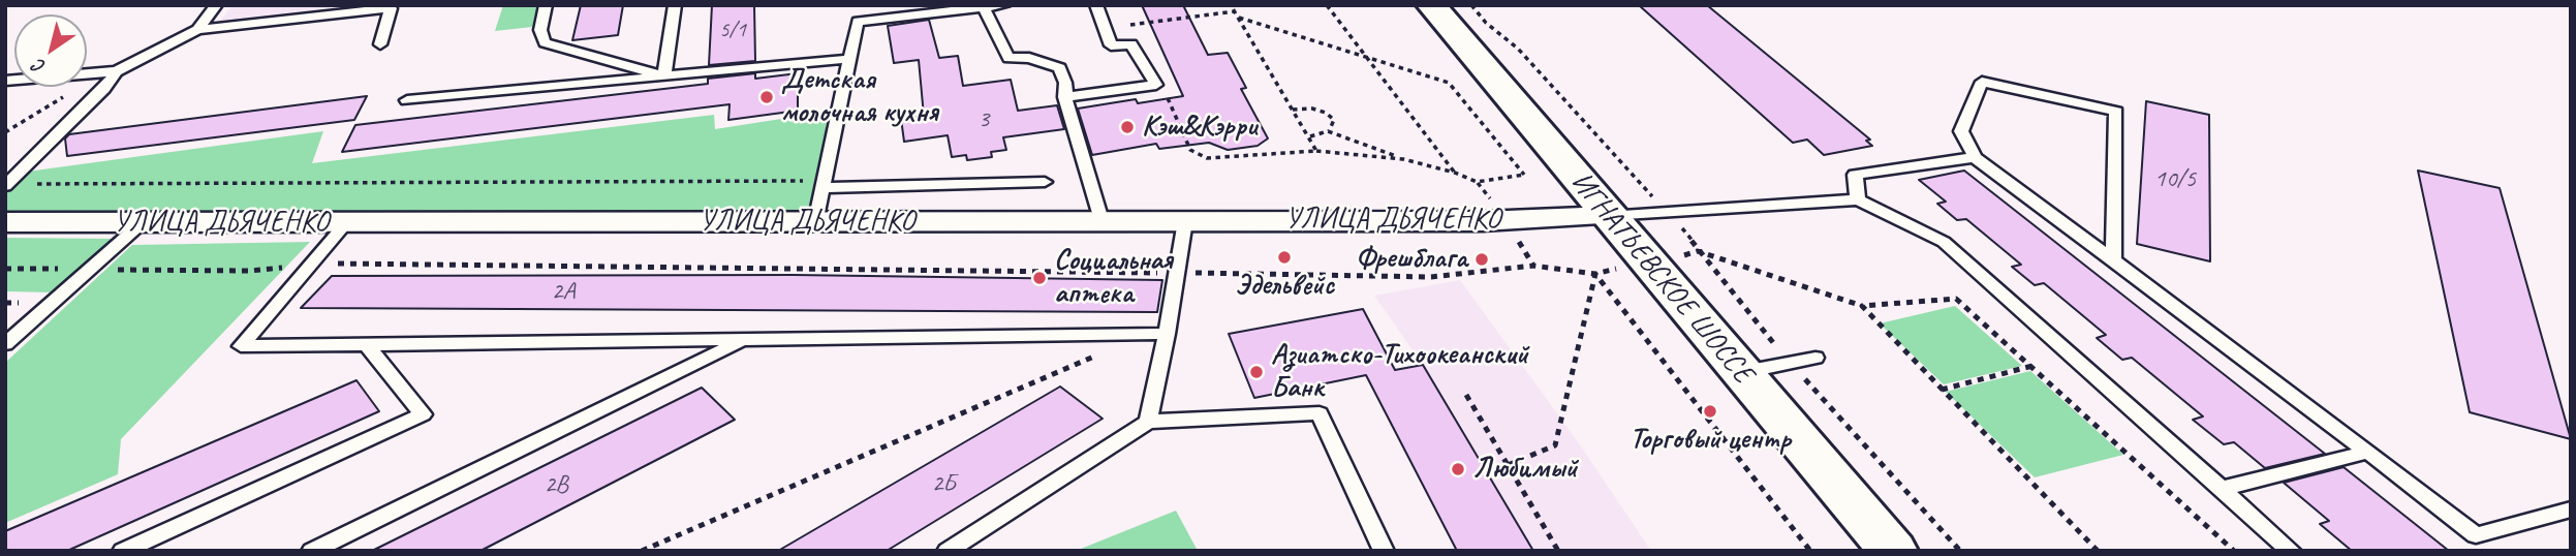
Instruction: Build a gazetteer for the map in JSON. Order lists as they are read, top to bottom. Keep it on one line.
{"streets":{"main road":["ИГНАТЬЕВСКОЕ ШОССЕ"],"street":["УЛИЦА ДЬЯЧЕНКО"]},"crossings":[["УЛИЦА ДЬЯЧЕНКО","ИГНАТЬЕВСКОЕ ШОССЕ"]],"places":["Детская молочная кухня","Кэш&Кэрри","Эдельвейс","Фрешблага","Социальная аптека","Азиатско-Тихоокеанский Банк","Торговый центр","Любимый"],"house_numbers":["5/1","3","10/5","2А","2Б","2В"],"north":"bottom left"}
